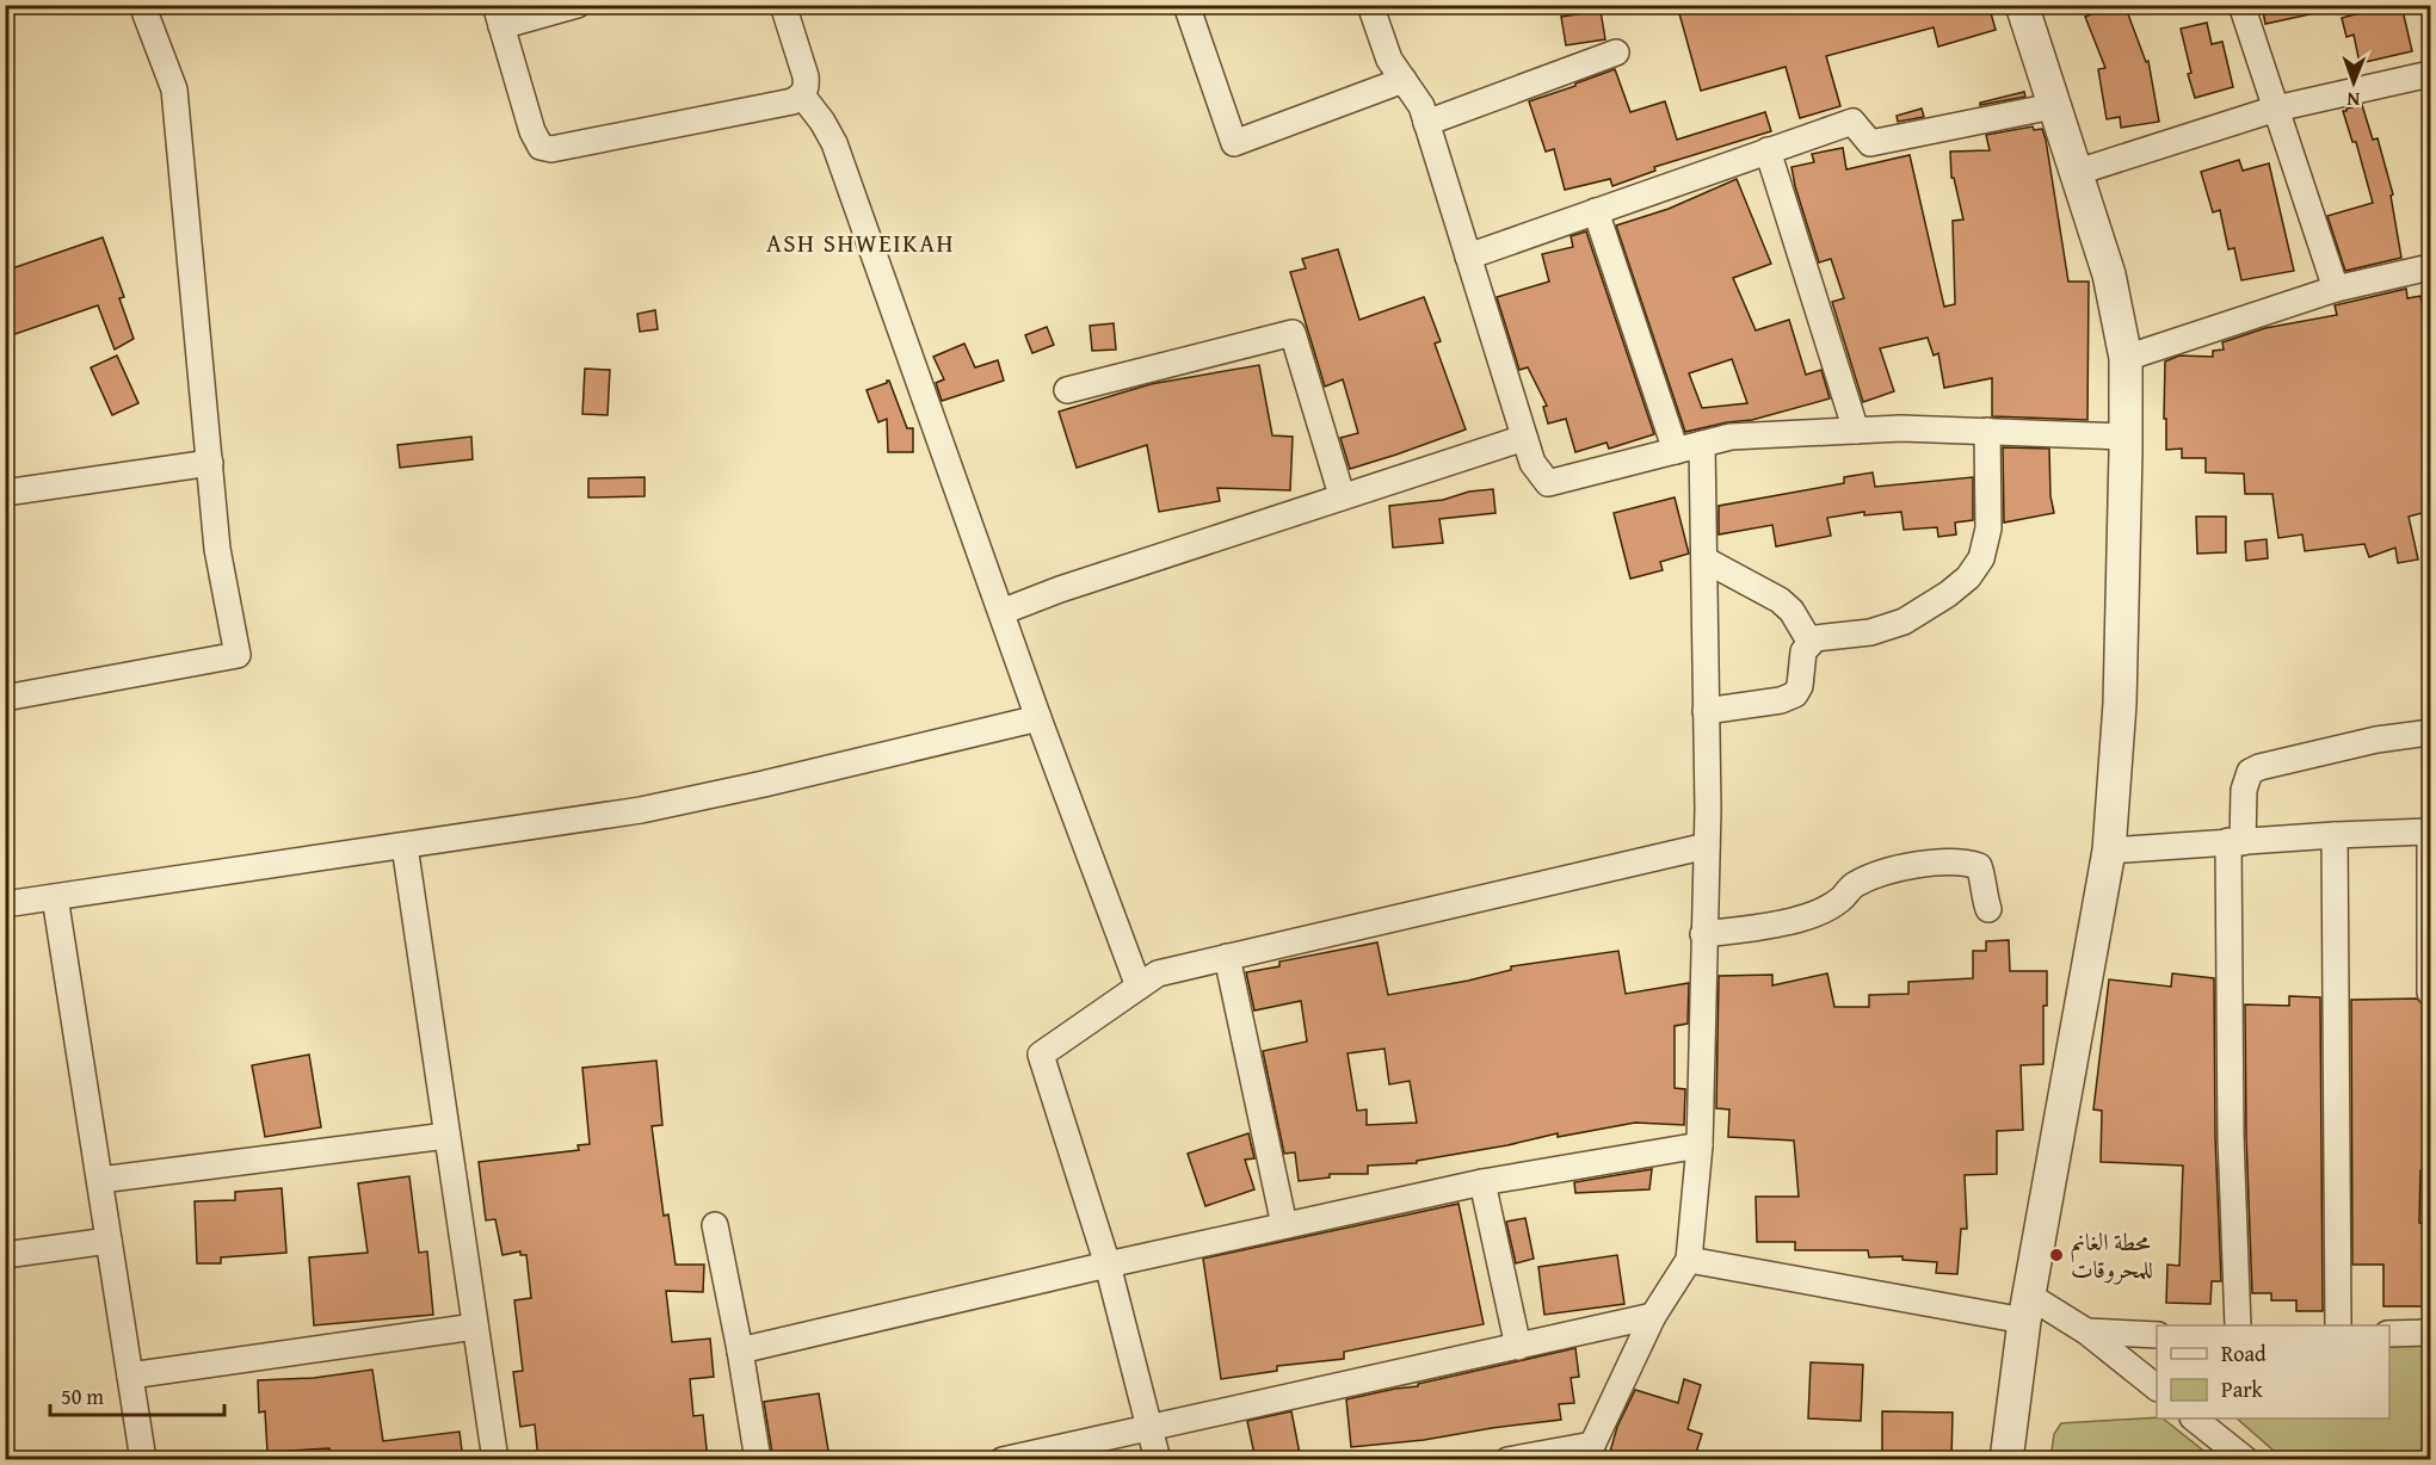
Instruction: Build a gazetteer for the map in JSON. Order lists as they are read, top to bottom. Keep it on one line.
{"districts":["ASH SHWEIKAH"],"places":["محطة الغانم للمحروقات"],"legend":["Road","Park"],"scale_bar":"50 m","north":"bottom"}
